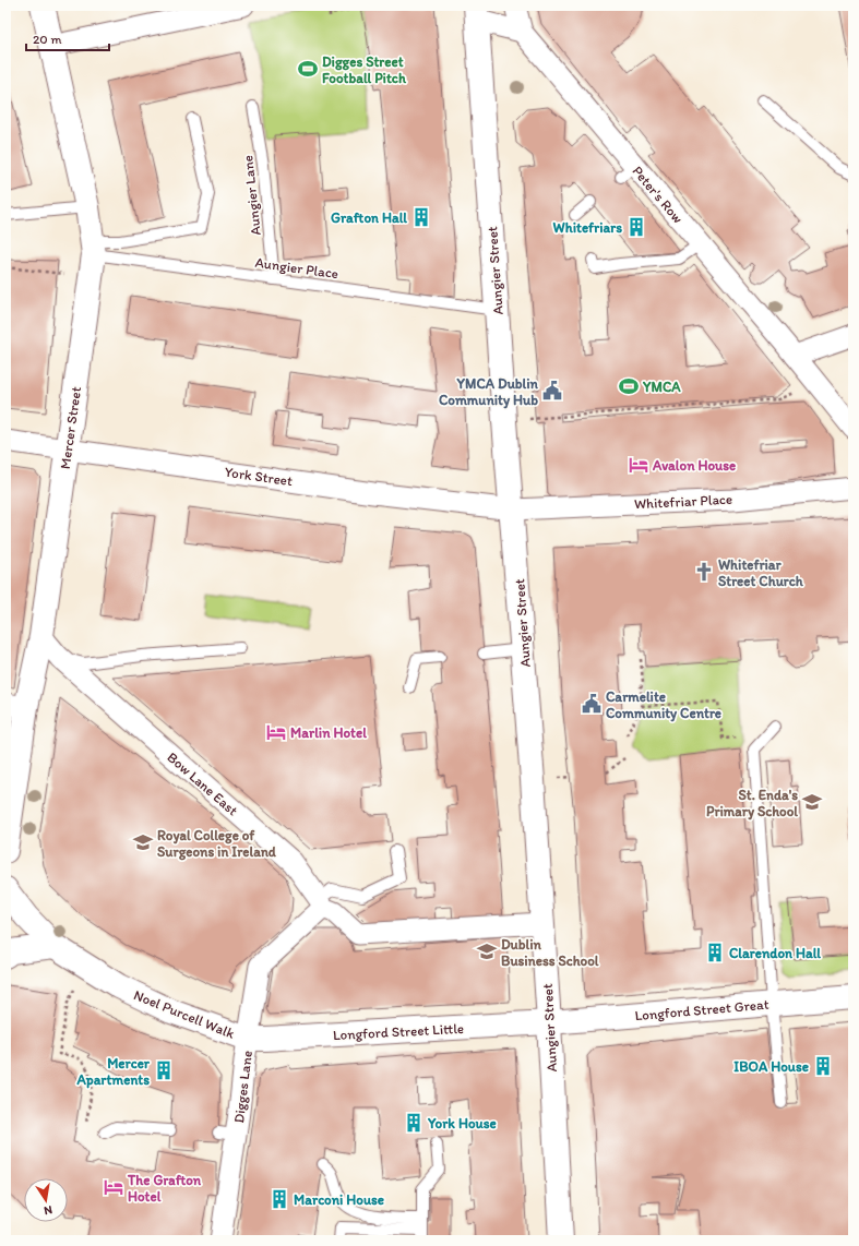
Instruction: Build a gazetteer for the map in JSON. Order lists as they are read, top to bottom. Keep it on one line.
{"streets":{"street":["Peter's Row","Aungier Street","Mercer Street","York Street","Whitefriar Place","Bow Lane East","Longford Street Great","Noel Purcell Walk","Longford Street Little","Digges Lane"],"lane":["Aungier Lane","Aungier Place"]},"crossings":[["Aungier Lane","Aungier Place"],["Aungier Place","Aungier Street"],["Aungier Place","Mercer Street"],["Aungier Street","York Street"],["Aungier Street","Whitefriar Place"],["Aungier Street","Bow Lane East"],["Aungier Street","Longford Street Great"],["Aungier Street","Longford Street Little"],["Mercer Street","York Street"],["Mercer Street","Bow Lane East"],["York Street","Whitefriar Place"],["Bow Lane East","Digges Lane"],["Longford Street Great","Longford Street Little"],["Noel Purcell Walk","Longford Street Little"],["Noel Purcell Walk","Digges Lane"],["Longford Street Little","Digges Lane"]],"places":{"sports":["Digges Street Football Pitch","YMCA"],"building":["Grafton Hall","Whitefriars","Clarendon Hall","IBOA House","Mercer Apartments","York House","Marconi House"],"public building":["YMCA Dublin Community Hub","Carmelite Community Centre"],"hotel":["Avalon House","Marlin Hotel","The Grafton Hotel"],"church":["Whitefriar Street Church"],"school or university":["St. Enda's Primary School","Royal College of Surgeons in Ireland","Dublin Business School"]},"scale_bar":"20 m","north":"bottom"}
